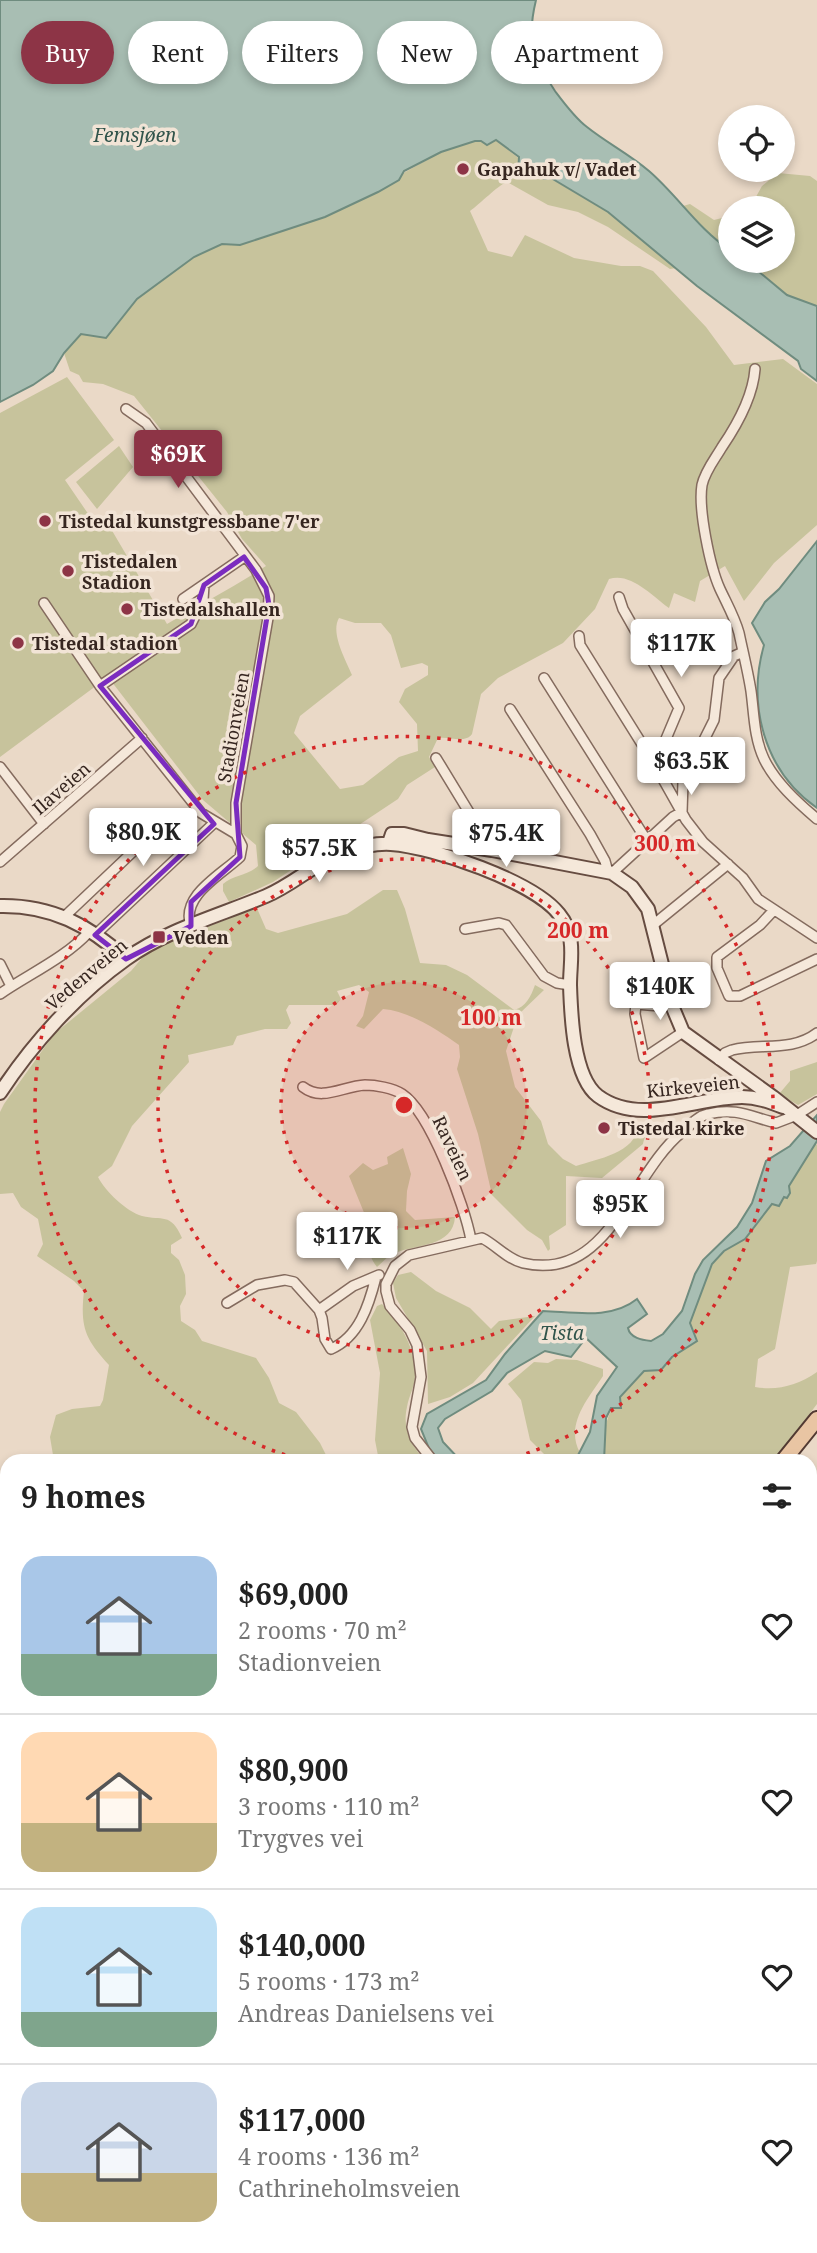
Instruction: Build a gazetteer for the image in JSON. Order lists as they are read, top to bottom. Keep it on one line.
{"streets":{"main road":["Vedenveien","Kirkeveien"],"street":["Stadionveien","Ilaveien","Raveien"]},"crossings":[["Vedenveien","Kirkeveien"]],"water":["Femsjøen","Tista"],"places":{"other":["Gapahuk v/ Vadet","Tistedal kunstgressbane 7'er","Tistedalen Stadion","Tistedalshallen","Tistedal stadion","Tistedal kirke"],"transit":["Veden"]},"page":{"chip":["Buy","Rent","Filters","New","Apartment"],"price":["$69K","$117K","$63.5K","$80.9K","$75.4K","$57.5K","$140K","$95K","$117K"],"heading":"9 homes","list":[{"name":"$69,000","note":"2 rooms · 70 m² · Stadionveien"},{"name":"$80,900","note":"3 rooms · 110 m² · Trygves vei"},{"name":"$140,000","note":"5 rooms · 173 m² · Andreas Danielsens vei"},{"name":"$117,000","note":"4 rooms · 136 m² · Cathrineholmsveien"}]},"rings":["300 m","200 m","100 m"]}
